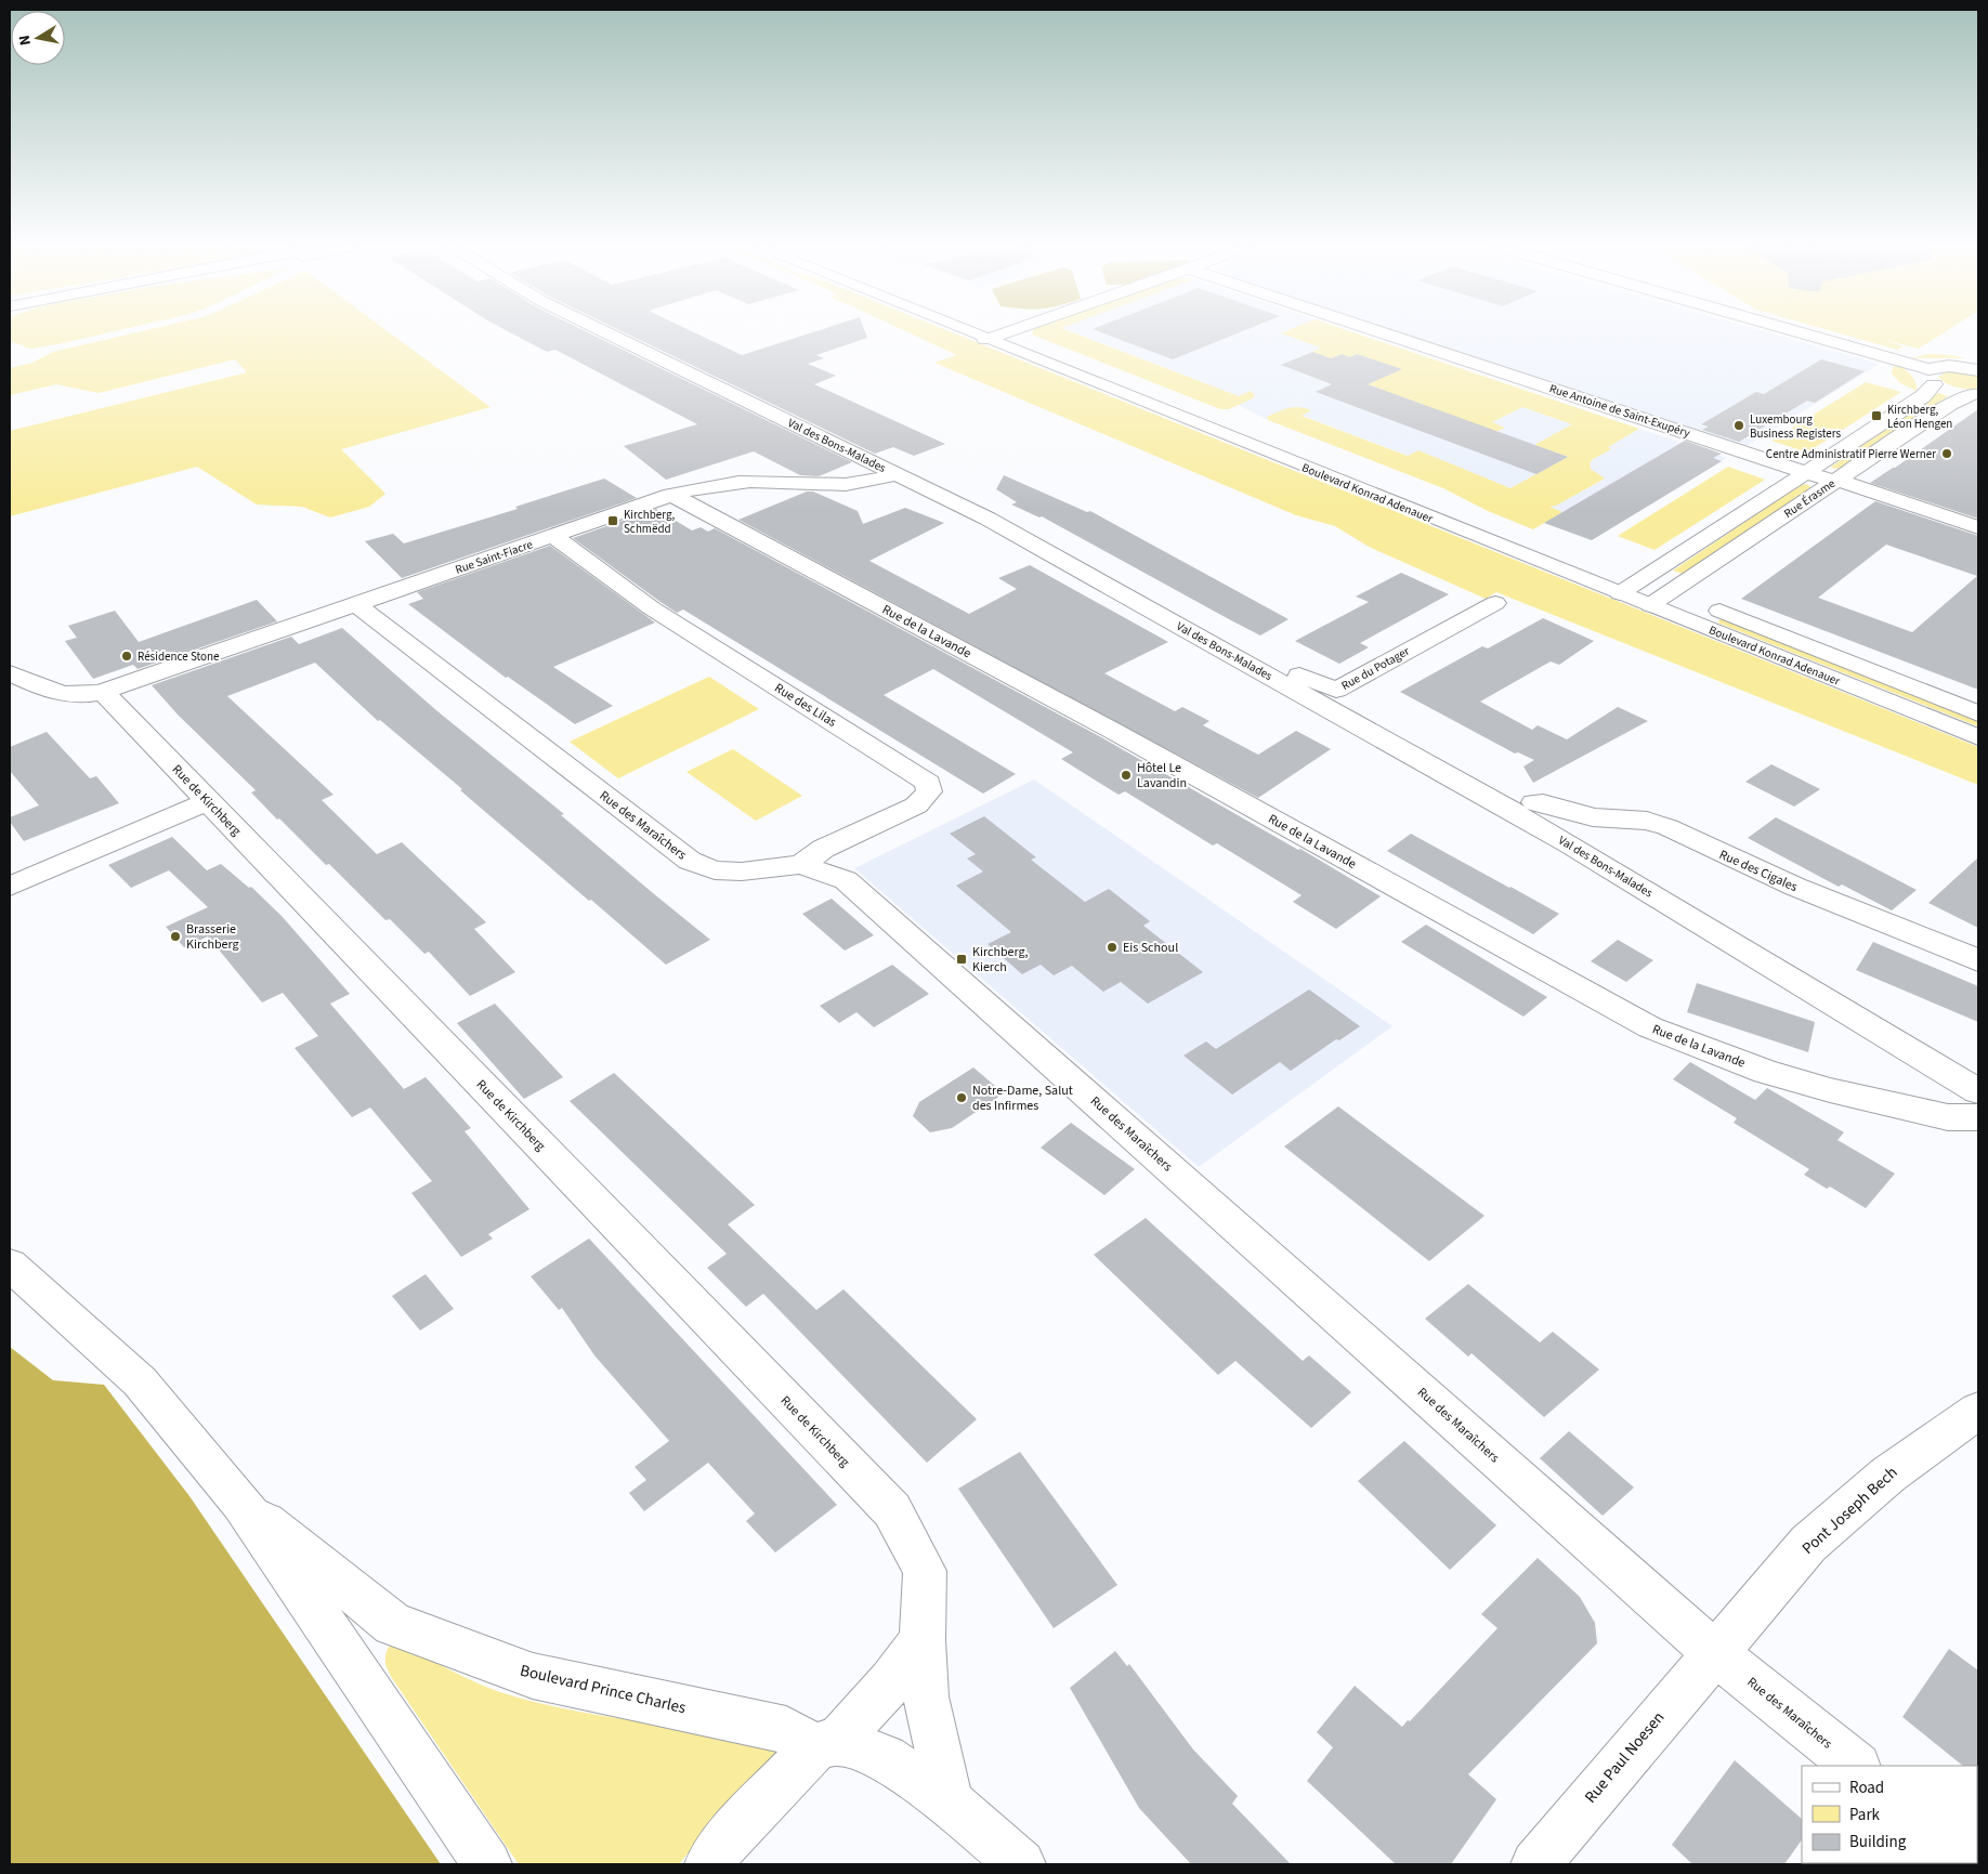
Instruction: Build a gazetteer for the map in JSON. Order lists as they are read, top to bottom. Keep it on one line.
{"streets":{"street":["Rue Antoine de Saint-Exupéry","Val des Bons-Malades","Boulevard Konrad Adenauer","Rue Érasme","Rue Saint-Fiacre","Rue de la Lavande","Rue du Potager","Rue des Lilas","Rue de Kirchberg","Rue des Maraîchers","Rue des Cigales","Pont Joseph Bech","Boulevard Prince Charles","Rue Paul Noesen"]},"crossings":[["Rue Antoine de Saint-Exupéry","Rue Érasme"],["Val des Bons-Malades","Rue Saint-Fiacre"],["Val des Bons-Malades","Rue du Potager"],["Val des Bons-Malades","Rue des Cigales"],["Boulevard Konrad Adenauer","Rue Érasme"],["Rue Saint-Fiacre","Rue de la Lavande"],["Rue Saint-Fiacre","Rue des Lilas"],["Rue Saint-Fiacre","Rue de Kirchberg"],["Rue Saint-Fiacre","Rue des Maraîchers"],["Rue du Potager","Rue des Cigales"],["Rue des Lilas","Rue des Maraîchers"],["Rue des Maraîchers","Pont Joseph Bech"],["Rue des Maraîchers","Rue Paul Noesen"],["Pont Joseph Bech","Rue Paul Noesen"]],"places":{"transit":["Kirchberg, Léon Hengen","Kirchberg, Schmëdd","Kirchberg, Kierch"],"other":["Luxembourg Business Registers","Centre Administratif Pierre Werner","Résidence Stone","Hôtel Le Lavandin","Brasserie Kirchberg","Eis Schoul","Notre-Dame, Salut des Infirmes"]},"legend":["Road","Park","Building"],"north":"left"}
